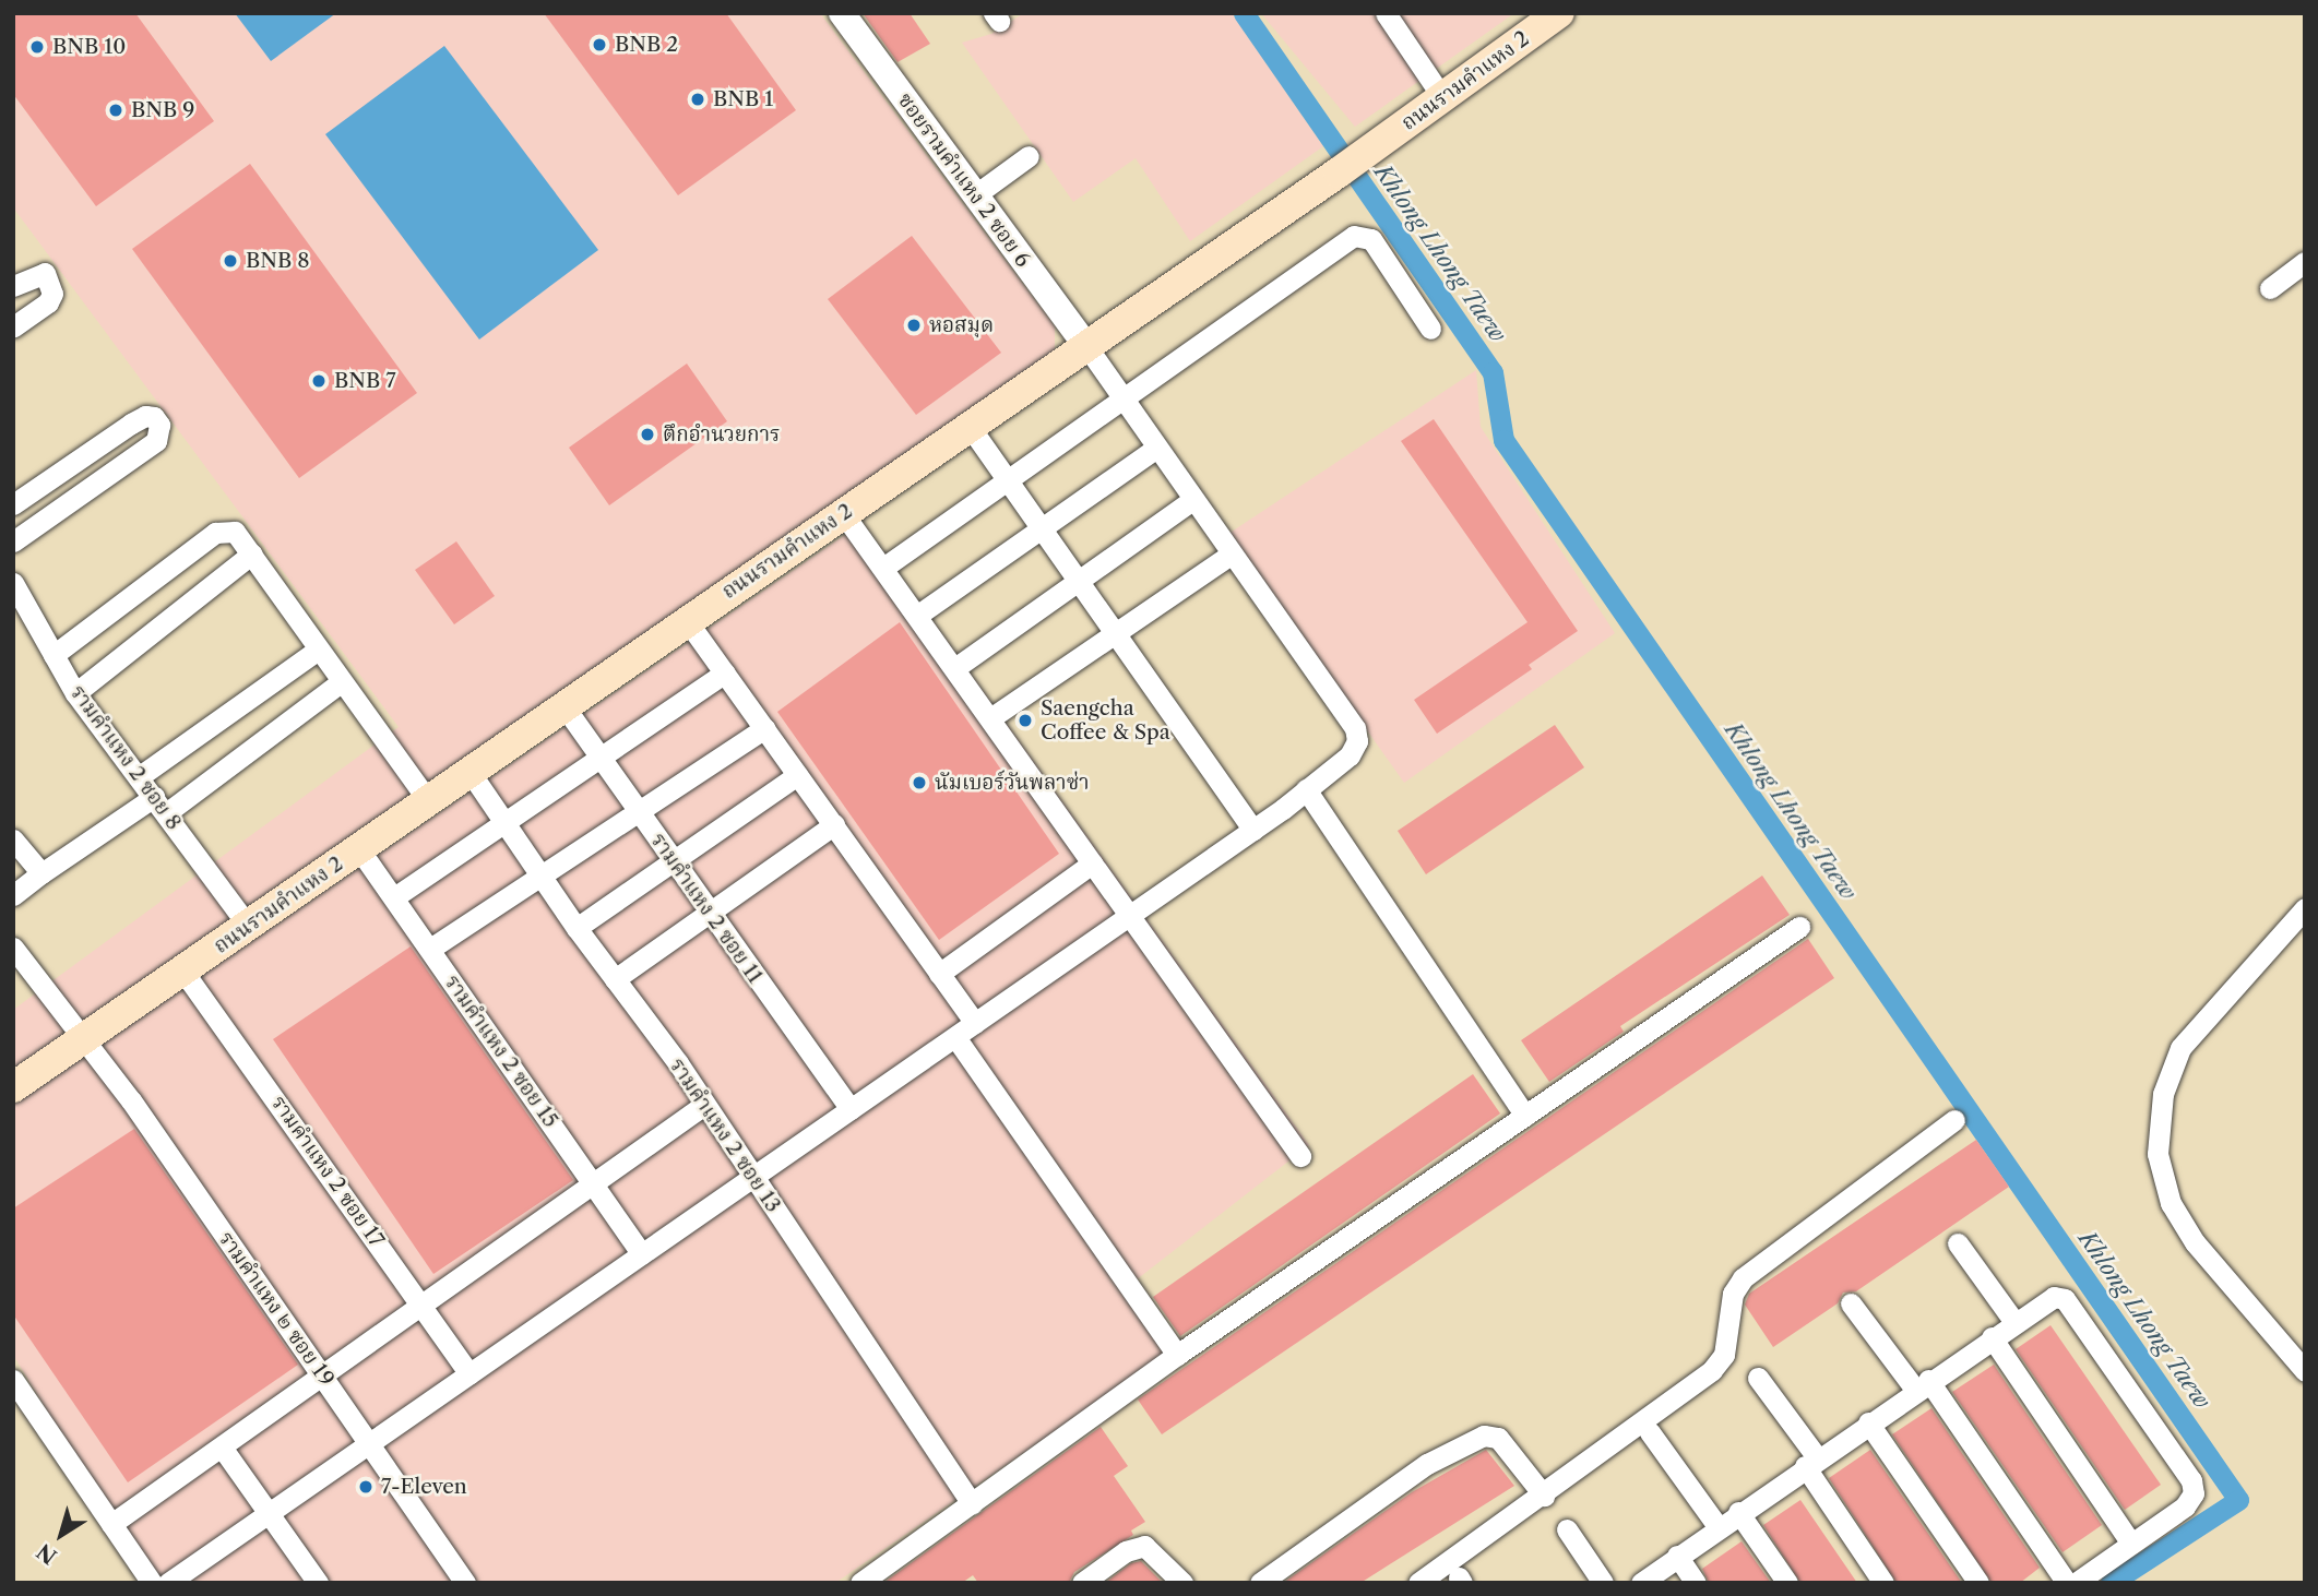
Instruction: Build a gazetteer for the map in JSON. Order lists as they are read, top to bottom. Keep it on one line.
{"streets":{"main road":["ถนนรามคำแหง 2"],"street":["ซอยรามคำแหง 2 ซอย 6","รามคำแหง 2 ซอย 8","รามคำแหง 2 ซอย 11","รามคำแหง 2 ซอย 15","รามคำแหง 2 ซอย 13","รามคำแหง 2 ซอย 17","รามคำแหง ๒ ซอย 19"]},"crossings":[["ถนนรามคำแหง 2","ซอยรามคำแหง 2 ซอย 6"],["ถนนรามคำแหง 2","รามคำแหง 2 ซอย 8"],["ถนนรามคำแหง 2","รามคำแหง 2 ซอย 11"],["ถนนรามคำแหง 2","รามคำแหง 2 ซอย 15"],["ถนนรามคำแหง 2","รามคำแหง 2 ซอย 13"],["ถนนรามคำแหง 2","รามคำแหง 2 ซอย 17"],["ถนนรามคำแหง 2","รามคำแหง ๒ ซอย 19"]],"water":["Khlong Lhong Taew"],"places":["BNB 2","BNB 10","BNB 1","BNB 9","BNB 8","หอสมุด","BNB 7","ตึกอำนวยการ","Saengcha Coffee & Spa","นัมเบอร์วันพลาซ่า","7-Eleven"],"north":"bottom left"}
